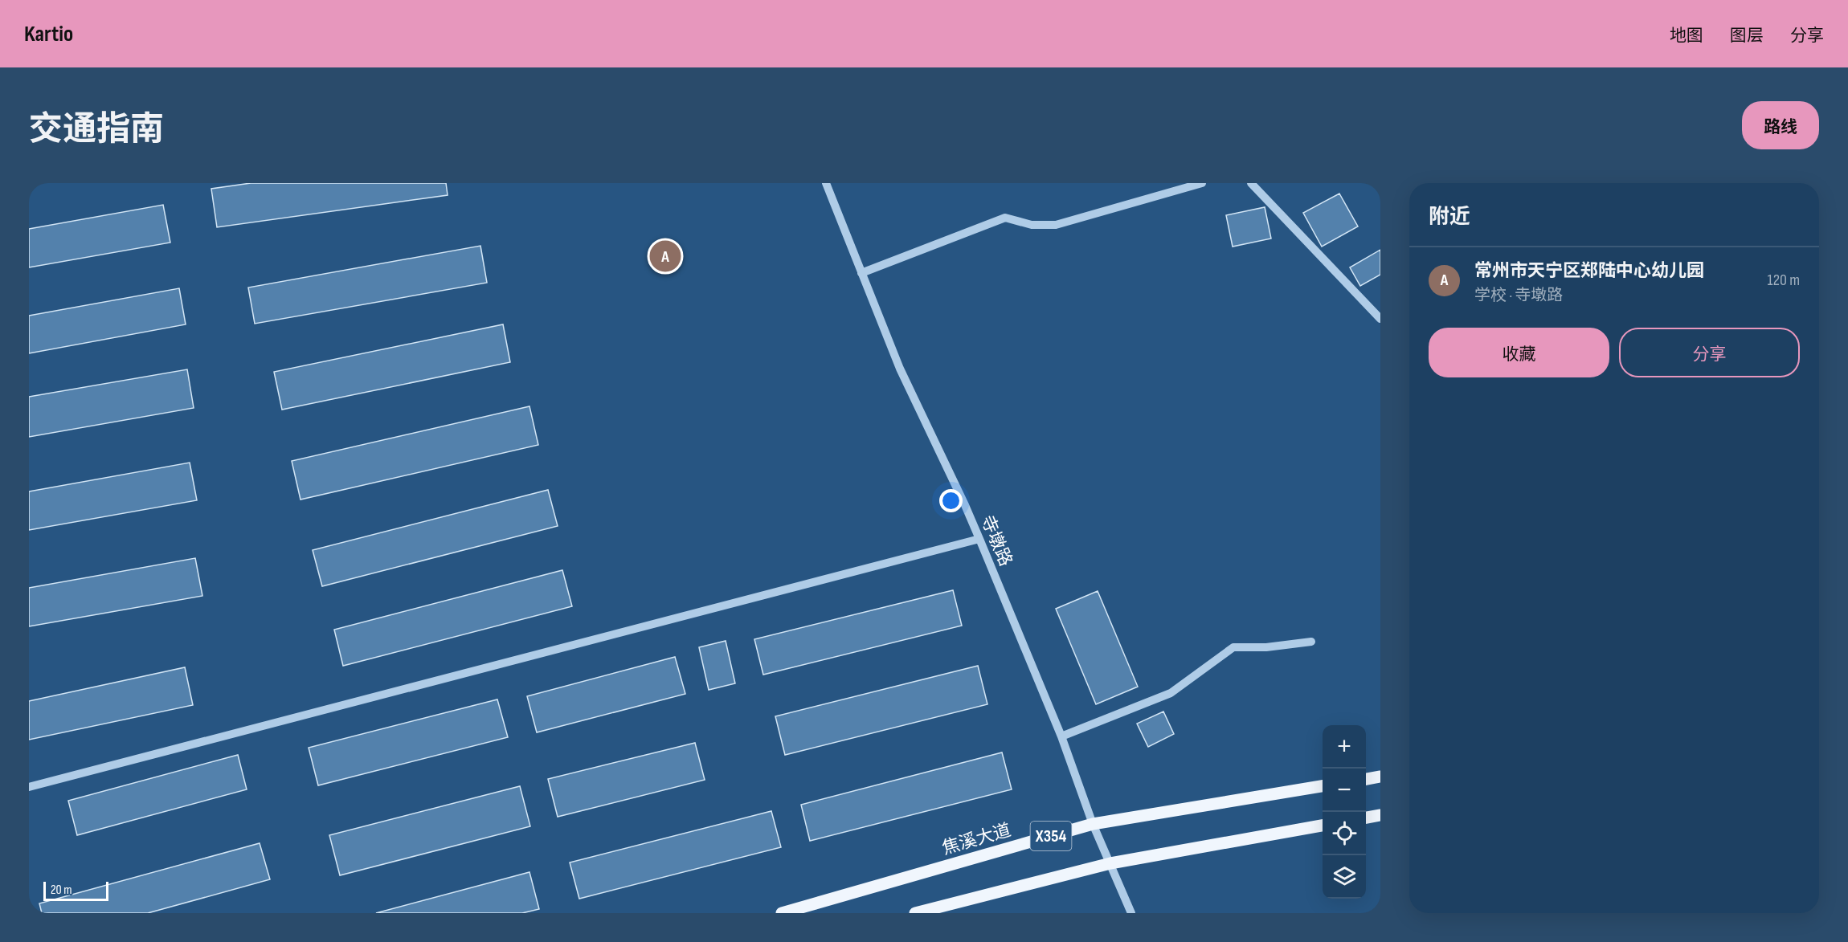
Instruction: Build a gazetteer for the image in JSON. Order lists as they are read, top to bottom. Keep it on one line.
{"streets":{"main road":["X354","焦溪大道"],"street":["寺墩路"]},"crossings":[["寺墩路","X354"],["寺墩路","焦溪大道"]],"scale_bar":"20 m","page":{"header":"Kartio","nav":["地图","图层","分享"],"title":"交通指南","buttons":["路线",["收藏","分享"]],"heading":"附近","pins":"A","list":[{"mark":"A","name":"常州市天宁区郑陆中心幼儿园","note":"学校 · 寺墩路","value":"120 m"}],"map_buttons":["+","−"],"scale":"20 m"}}
